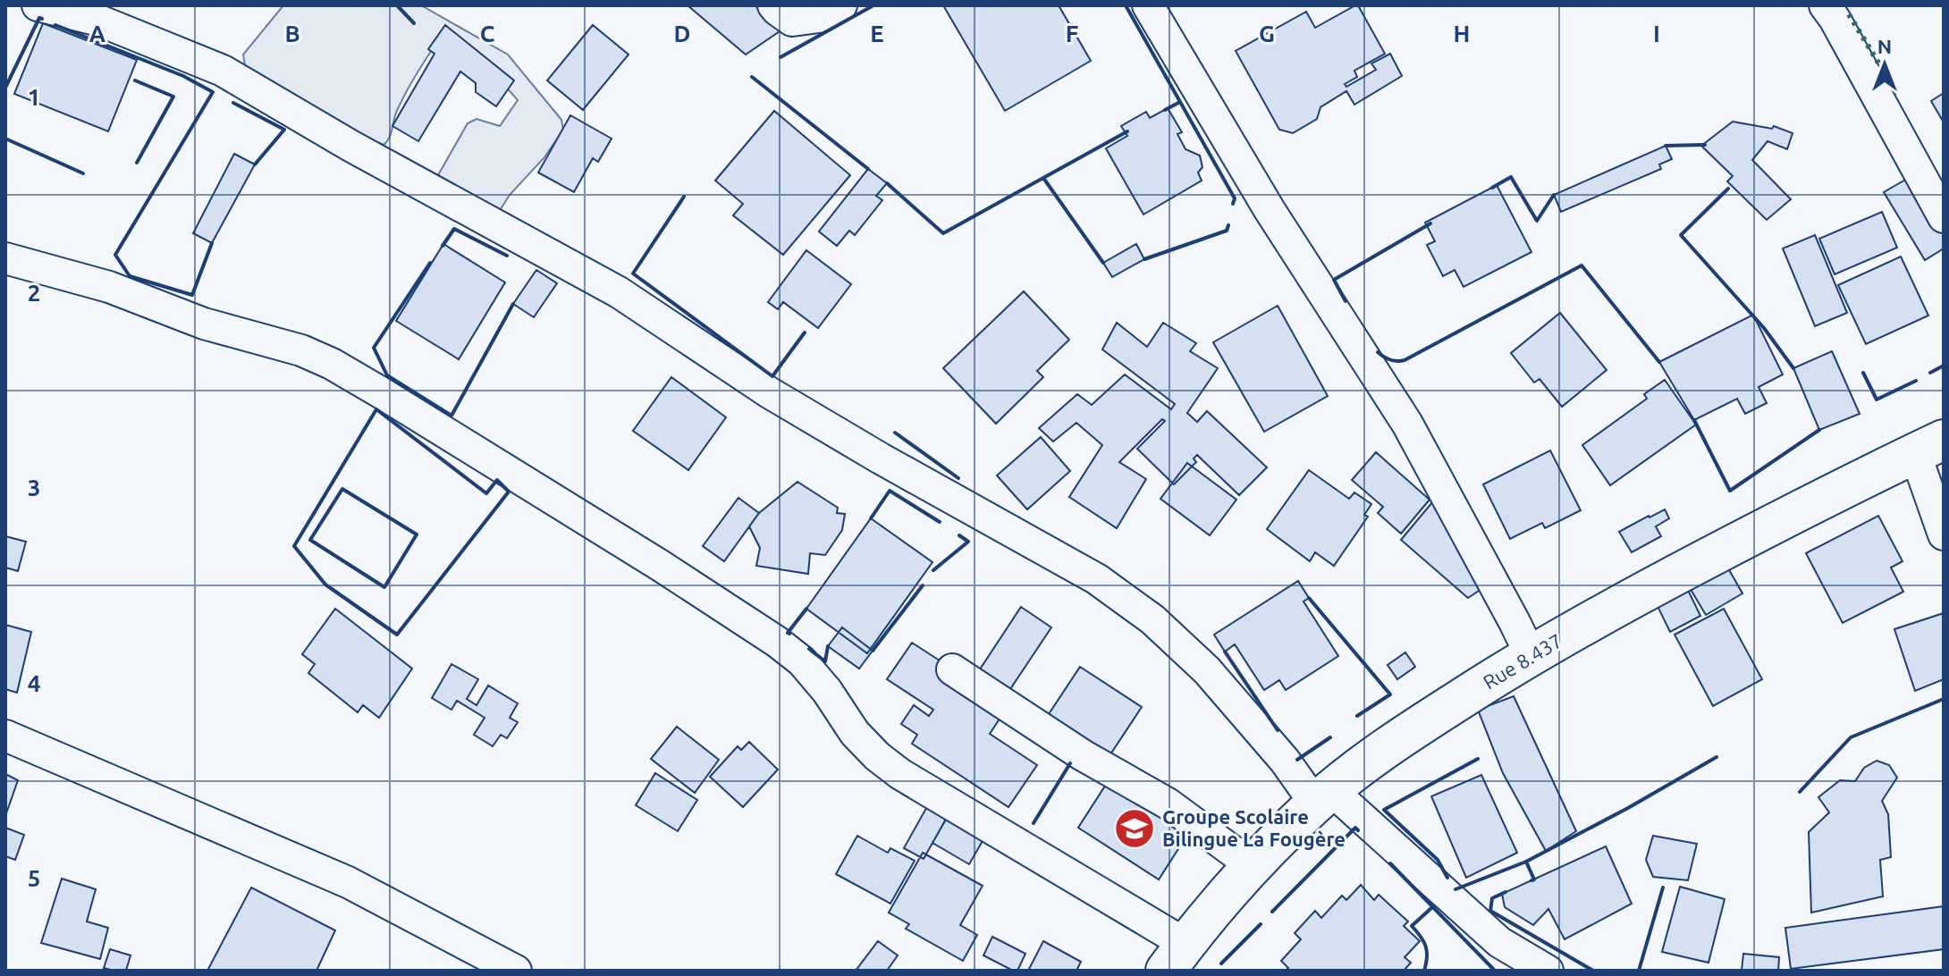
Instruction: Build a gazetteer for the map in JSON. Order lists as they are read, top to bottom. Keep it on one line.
{"streets":{"main road":["Rue 8.437"]},"places":{"school or university":["Groupe Scolaire Bilingue La Fougère"]},"north":"top","grid":{"columns":["A","B","C","D","E","F","G","H","I"],"rows":["1","2","3","4","5"]}}
